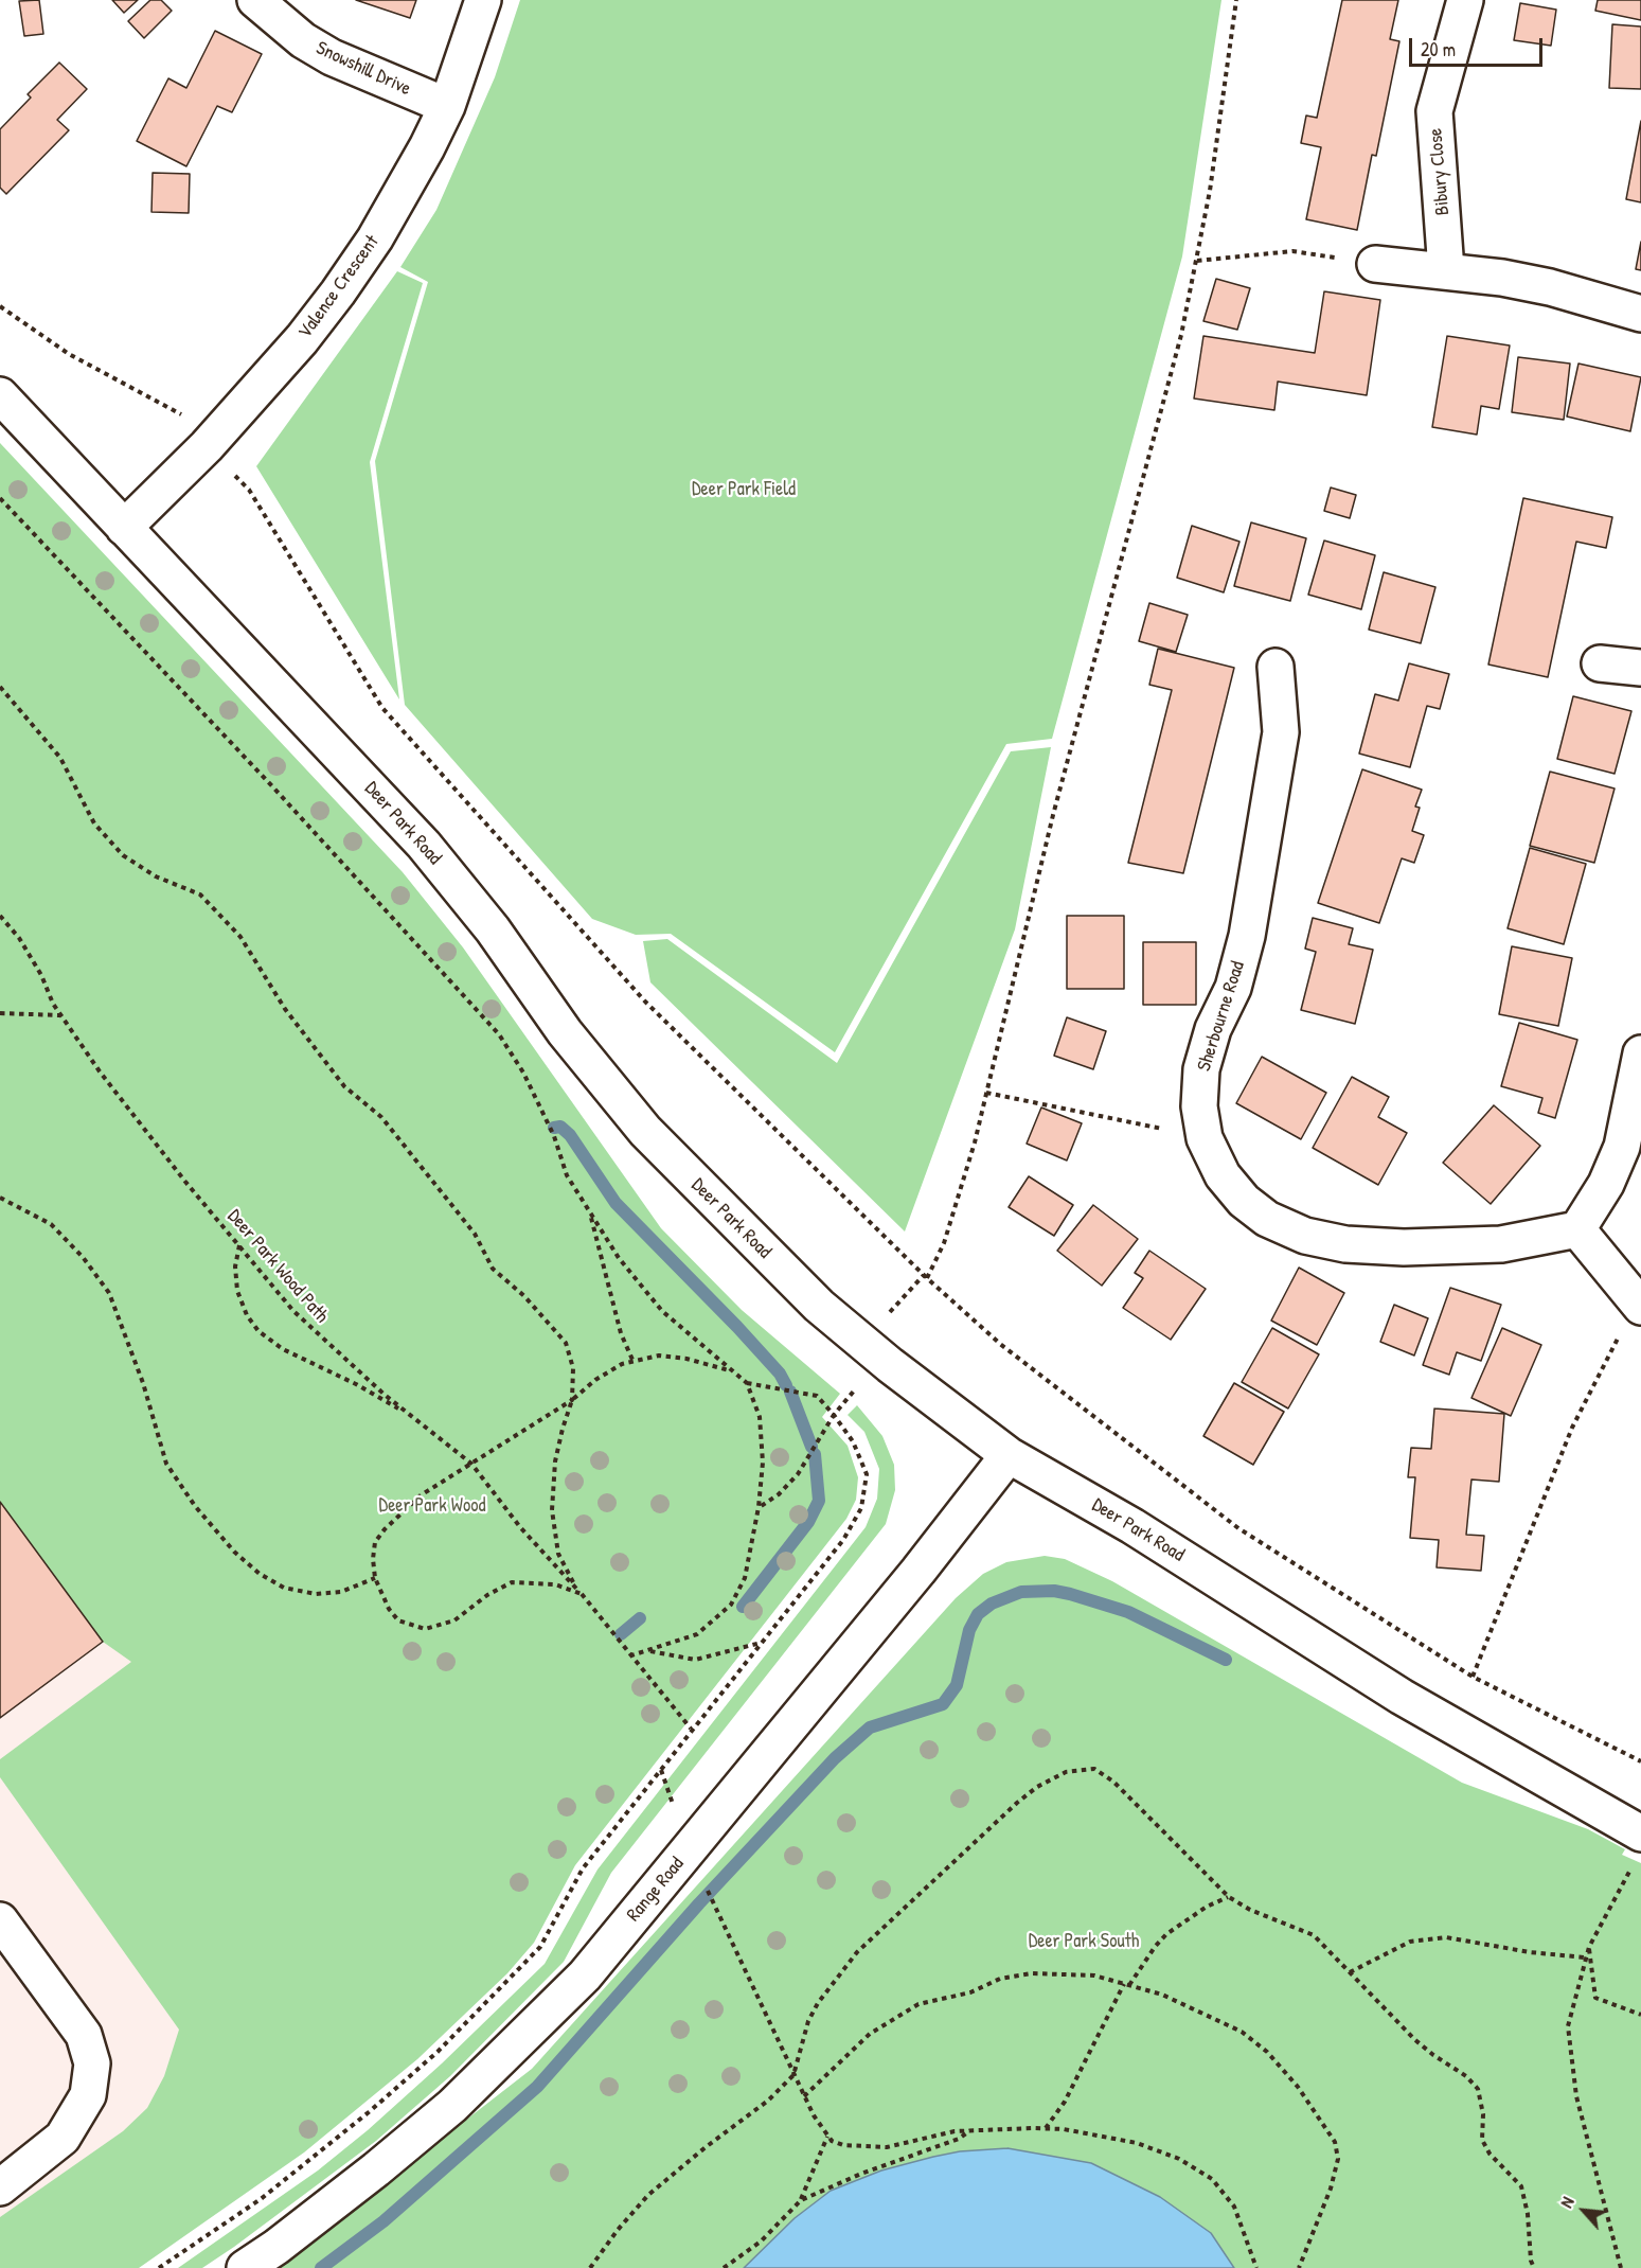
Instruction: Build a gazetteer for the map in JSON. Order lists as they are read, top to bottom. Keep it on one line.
{"streets":{"street":["Snowshill Drive","Bibury Close","Valence Crescent","Deer Park Road","Sherbourne Road","Range Road"],"path":["Deer Park Wood Path"]},"crossings":[["Snowshill Drive","Valence Crescent"],["Valence Crescent","Deer Park Road"],["Deer Park Road","Range Road"]],"parks":["Deer Park Field","Deer Park Wood","Deer Park South"],"scale_bar":"20 m","north":"top left"}
